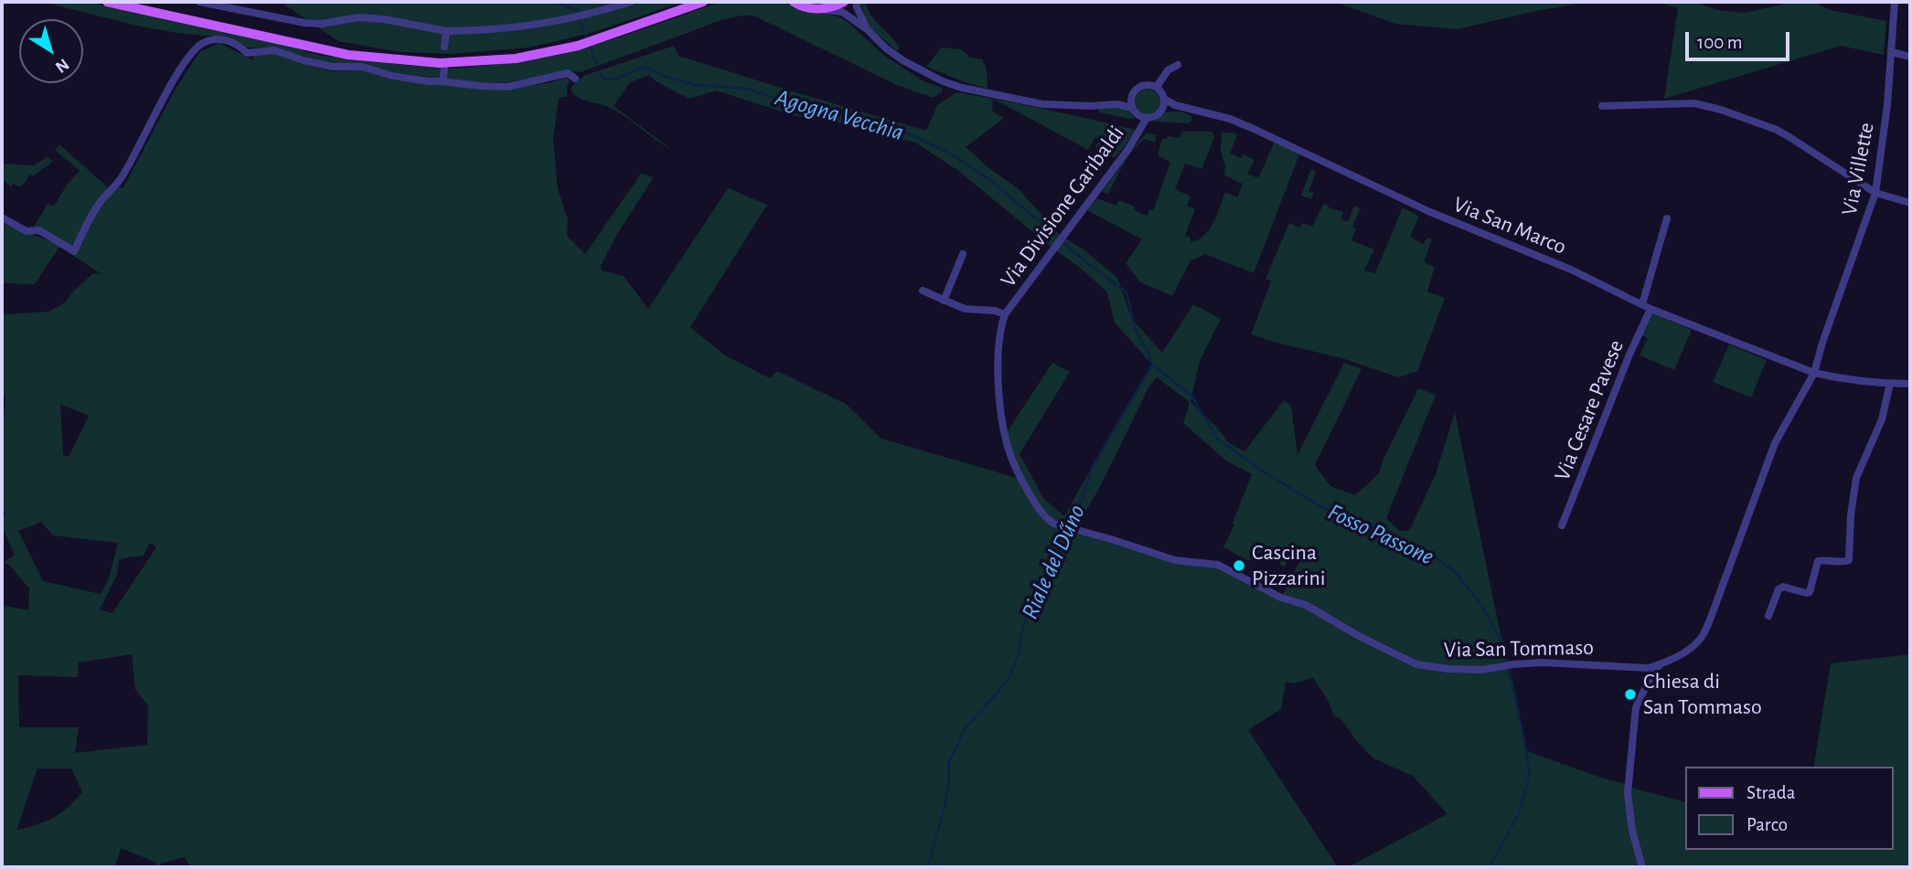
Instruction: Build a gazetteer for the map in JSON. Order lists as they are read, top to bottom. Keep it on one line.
{"streets":{"street":["Via Villette","Via Divisione Garibaldi","Via San Marco","Via Cesare Pavese","Via San Tommaso"]},"crossings":[["Via Villette","Via San Marco"],["Via Villette","Via San Tommaso"],["Via Divisione Garibaldi","Via San Marco"],["Via Divisione Garibaldi","Via San Tommaso"],["Via San Marco","Via Cesare Pavese"],["Via San Marco","Via San Tommaso"]],"water":["Agogna Vecchia","Fosso Passone","Riale del Dűno"],"places":["Cascina Pizzarini","Chiesa di San Tommaso"],"legend":["Strada","Parco"],"scale_bar":"100 m","north":"bottom right"}
